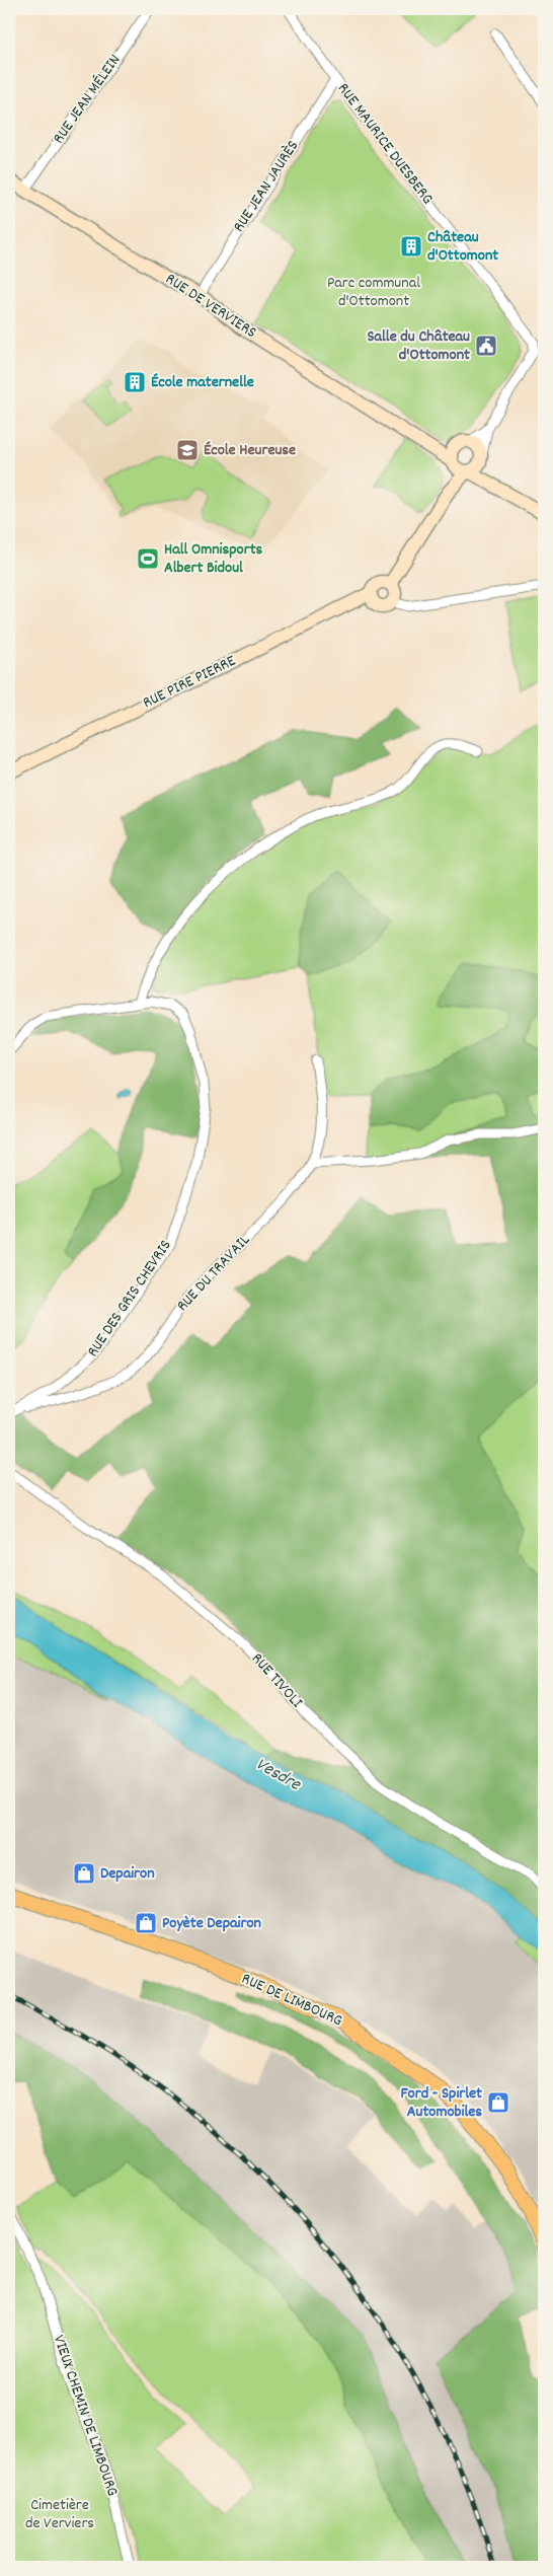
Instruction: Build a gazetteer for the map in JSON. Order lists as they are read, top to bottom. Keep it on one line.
{"streets":{"main road":["RUE DE LIMBOURG"],"street":["RUE JEAN MÉLEIN","RUE MAURICE DUESBERG","RUE JEAN JAURÈS","RUE DE VERVIERS","RUE PIRE PIERRE","RUE DU TRAVAIL","RUE DES GRIS CHEVRIS","RUE TIVOLI","VIEUX CHEMIN DE LIMBOURG"]},"crossings":[["RUE JEAN MÉLEIN","RUE DE VERVIERS"],["RUE MAURICE DUESBERG","RUE JEAN JAURÈS"],["RUE JEAN JAURÈS","RUE DE VERVIERS"],["RUE DU TRAVAIL","RUE DES GRIS CHEVRIS"]],"water":["Vesdre"],"parks":["Parc communal d'Ottomont","Cimetière de Verviers"],"places":{"building":["Château d'Ottomont","École maternelle"],"public building":["Salle du Château d'Ottomont"],"school or university":["École Heureuse"],"sports":["Hall Omnisports Albert Bidoul"],"shop":["Depairon","Poyète Depairon","Ford - Spirlet Automobiles"]}}
